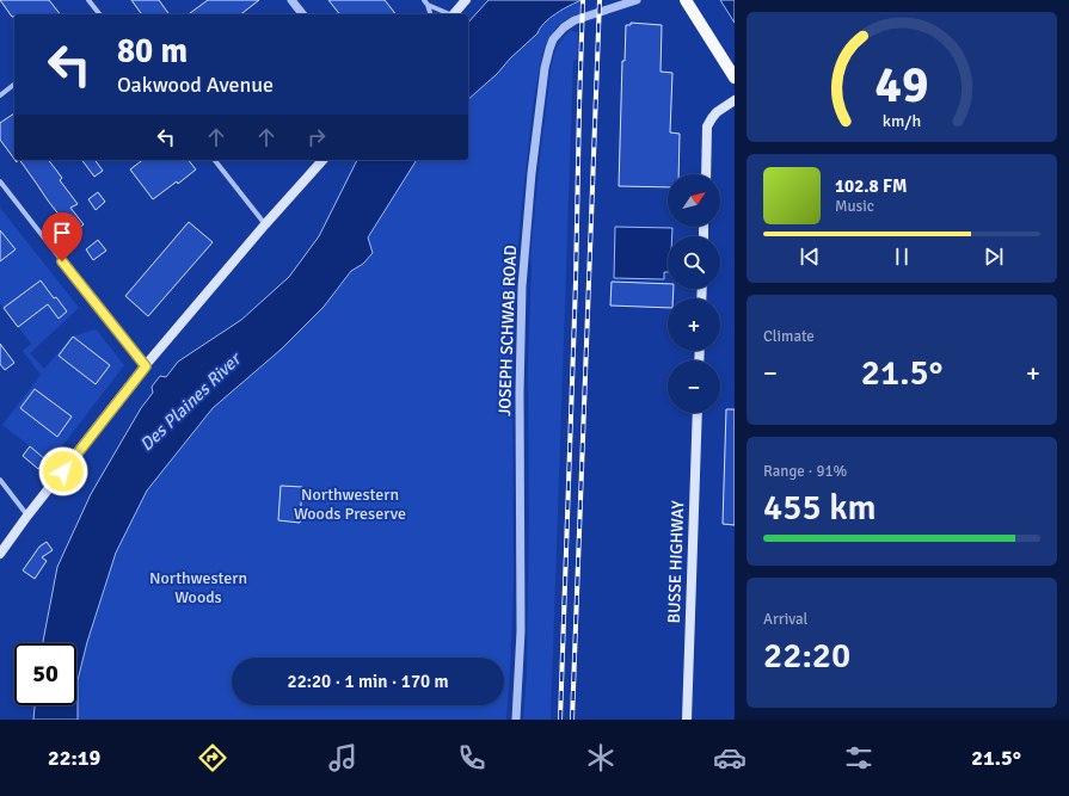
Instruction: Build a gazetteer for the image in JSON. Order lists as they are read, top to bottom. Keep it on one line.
{"streets":{"main road":["BUSSE HIGHWAY"],"street":["JOSEPH SCHWAB ROAD"]},"water":["Des Plaines River"],"parks":["Northwestern Woods Preserve","Northwestern Woods"],"north":"top right","page":{"turn":["80 m","Oakwood Avenue"],"song":["102.8 FM","Music"],"map_buttons":["+","−"],"tile":["Climate",["Range · 91%","455 km"],["Arrival","22:20"]],"heat":["−","21.5°","+"],"limit":"50","trip":"22:20 · 1 min · 170 m","tabs":["22:19","21.5°"],"gauge":["49","km/h"]}}
